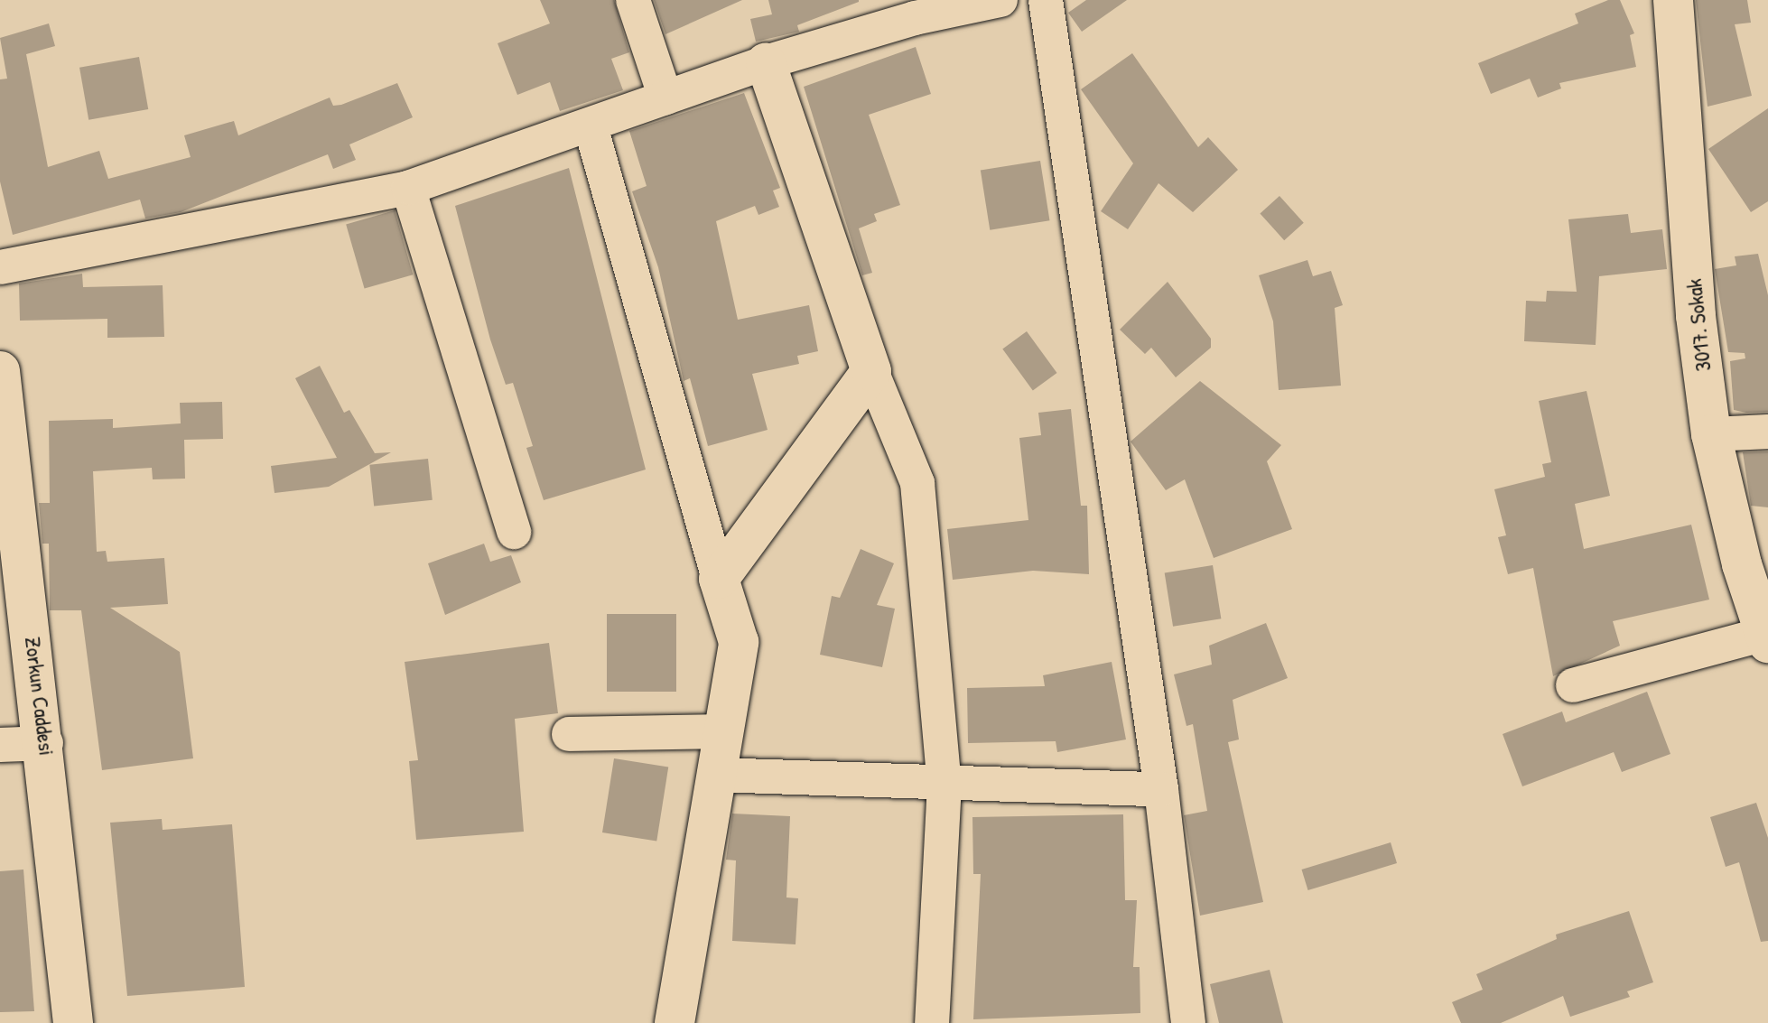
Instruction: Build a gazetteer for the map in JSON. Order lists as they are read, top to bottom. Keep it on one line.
{"streets":{"street":["3017. Sokak","Zorkun Caddesi"]}}
